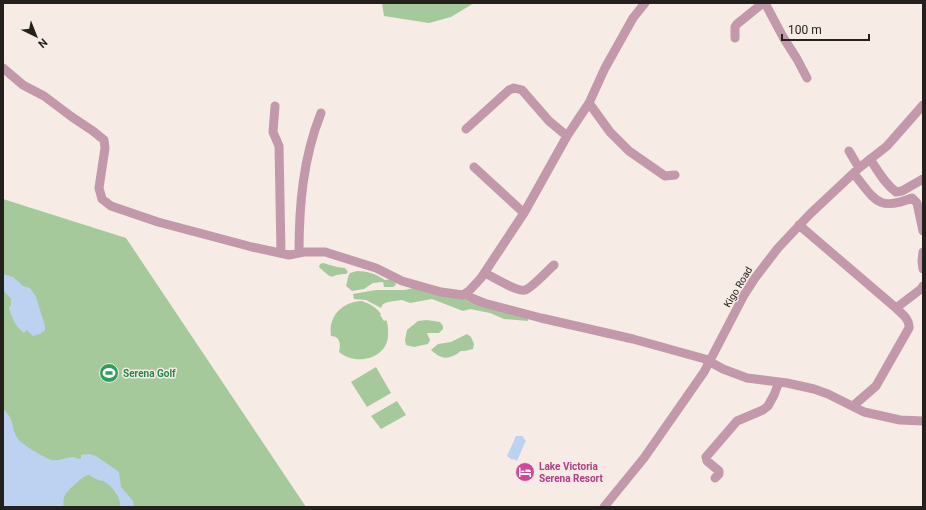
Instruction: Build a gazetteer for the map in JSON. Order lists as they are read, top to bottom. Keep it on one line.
{"streets":{"street":["Kigo Road"]},"places":{"sports":["Serena Golf"],"hotel":["Lake Victoria Serena Resort"]},"scale_bar":"100 m","north":"bottom right"}
